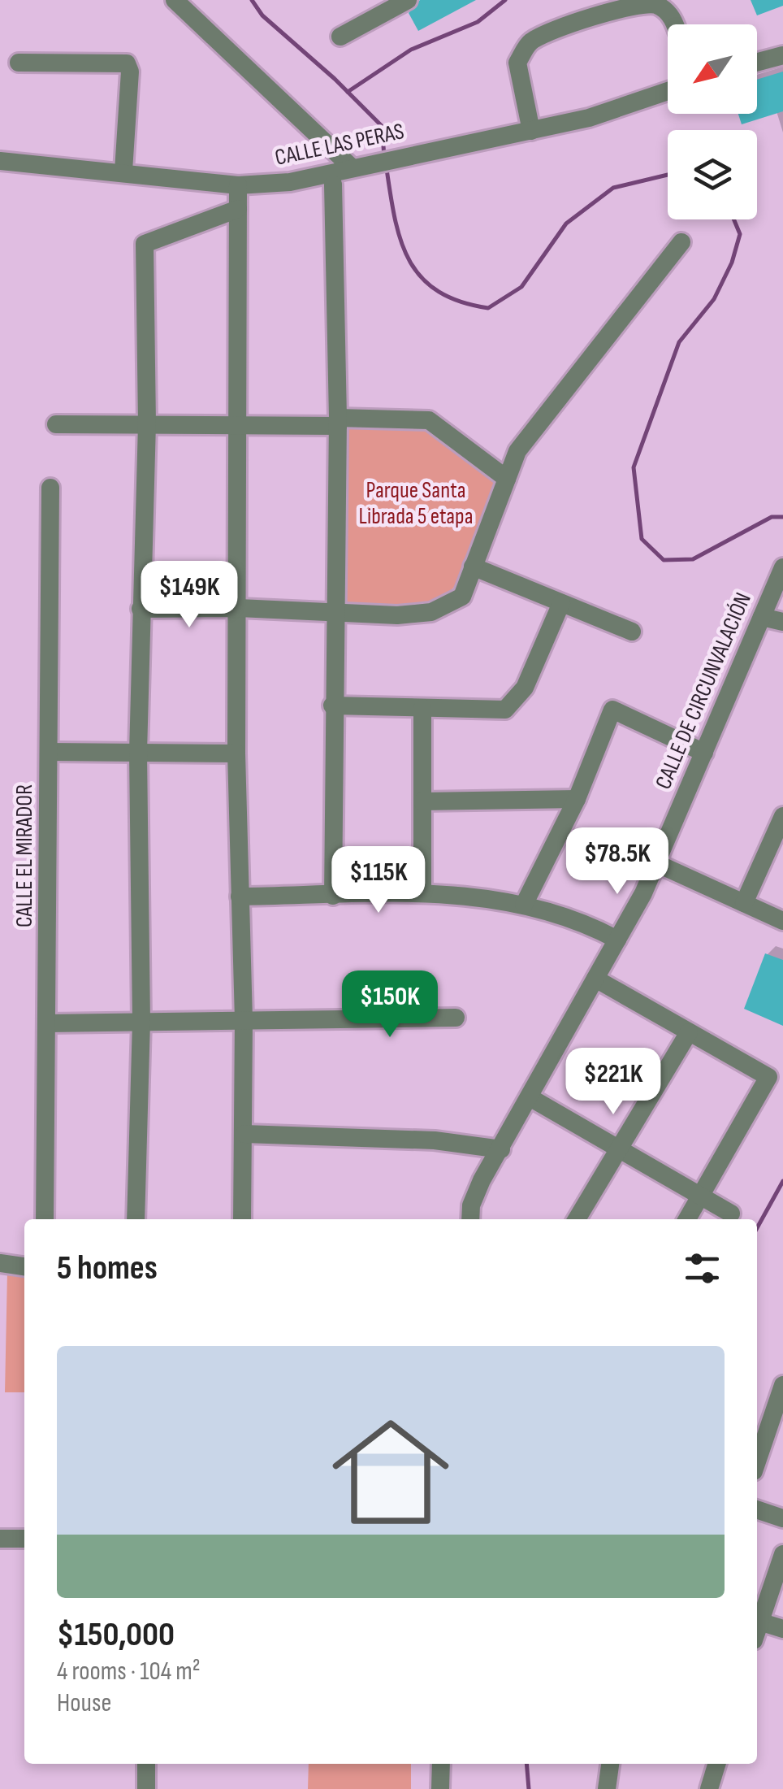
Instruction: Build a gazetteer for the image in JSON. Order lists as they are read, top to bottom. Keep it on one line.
{"streets":{"street":["CALLE LAS PERAS","CALLE DE CIRCUNVALACIÓN","CALLE EL MIRADOR"]},"parks":["Parque Santa Librada 5 etapa"],"north":"bottom left","page":{"price":["$149K","$78.5K","$115K","$150K","$221K"],"heading":"5 homes","list":[{"name":"$150,000","note":"4 rooms · 104 m² · House"}]}}
